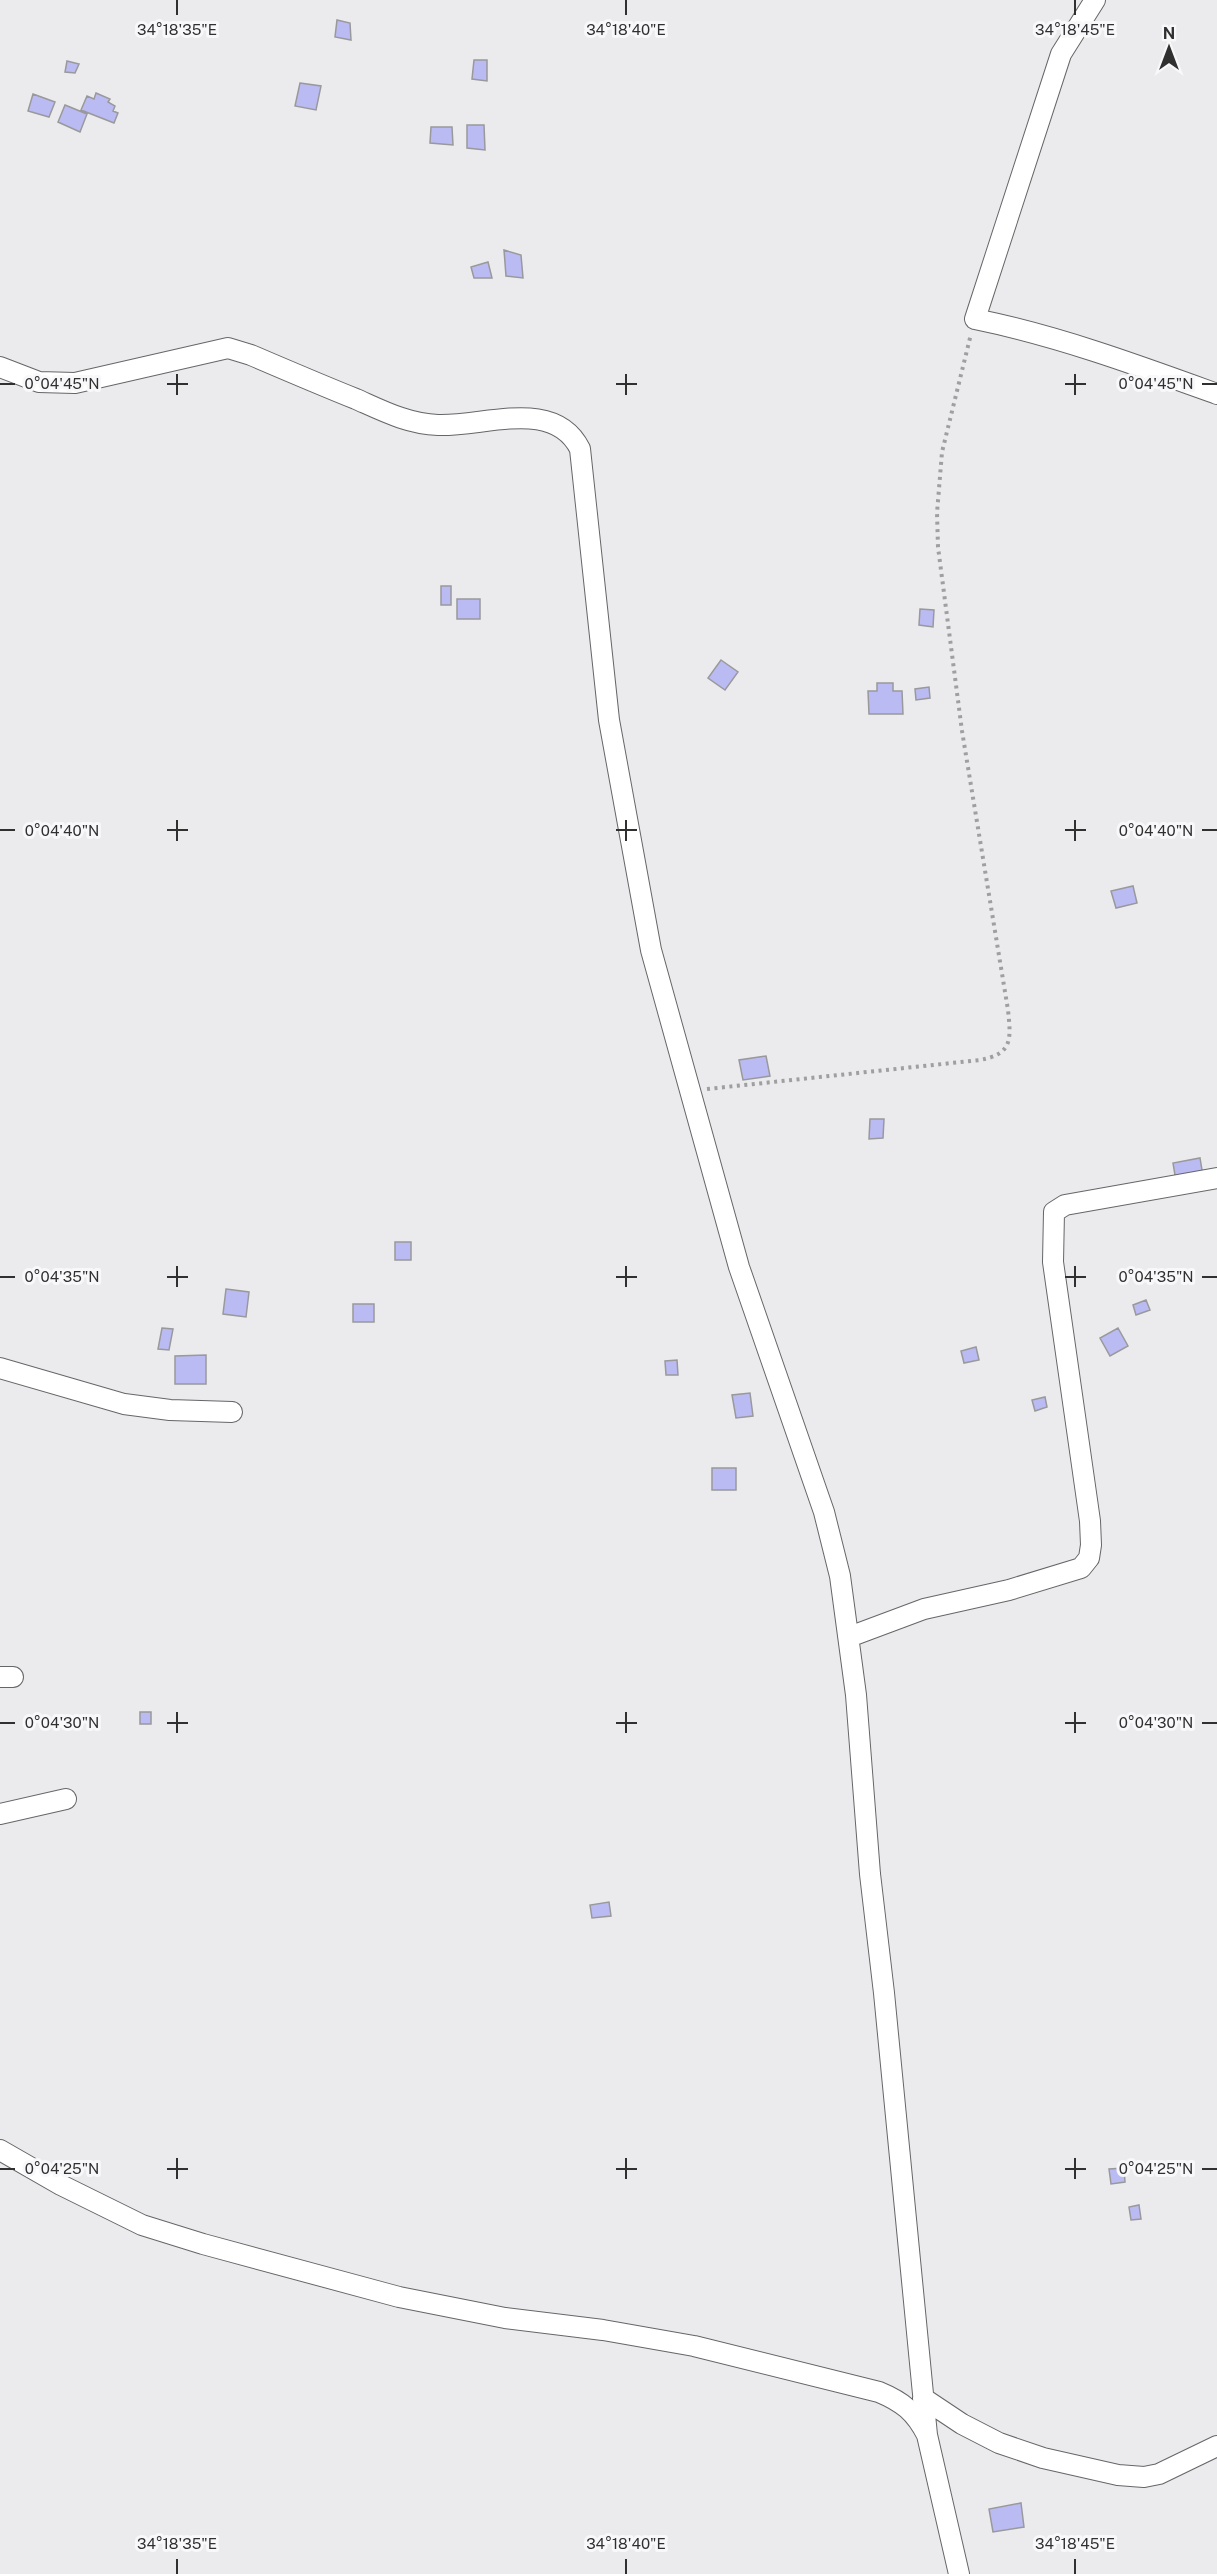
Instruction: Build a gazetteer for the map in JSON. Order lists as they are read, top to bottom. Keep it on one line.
{"north":"top","coordinates":["34°18'35\"E","34°18'40\"E","34°18'45\"E","0°04'45\"N","0°04'40\"N","0°04'35\"N","0°04'30\"N","0°04'25\"N"]}
